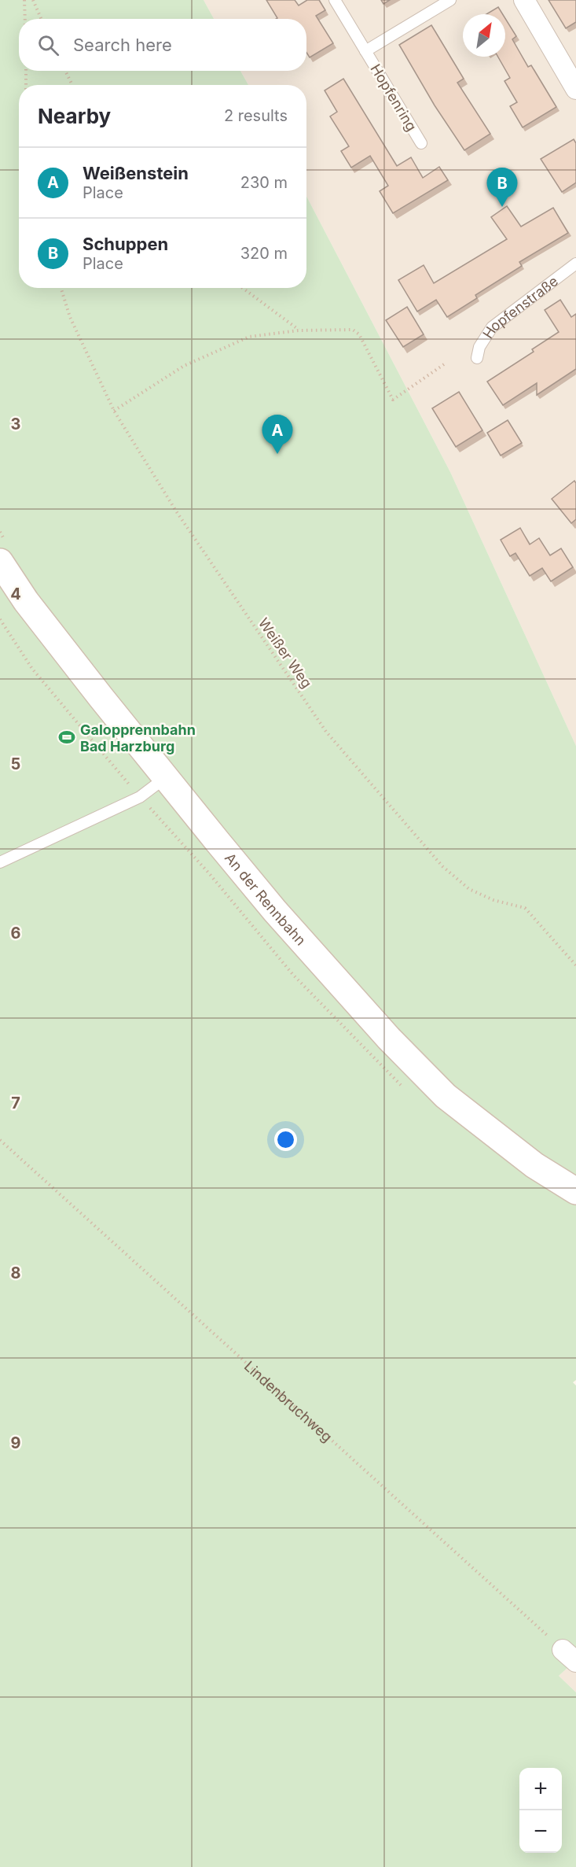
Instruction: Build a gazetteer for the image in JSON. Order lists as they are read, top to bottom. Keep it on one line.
{"streets":{"main road":["An der Rennbahn"],"lane":["Hopfenring","Hopfenstraße"],"path":["Weißer Weg","Lindenbruchweg"]},"places":{"sports":["Galopprennbahn Bad Harzburg"]},"north":"top right","page":{"search":"Search here","heading":["Nearby","2 results"],"list":[{"mark":"A","name":"Weißenstein","note":"Place","value":"230 m"},{"mark":"B","name":"Schuppen","note":"Place","value":"320 m"}],"pins":["B","A"],"map_buttons":["+","−"]},"grid":{"rows":["3","4","5","6","7","8","9"]}}
